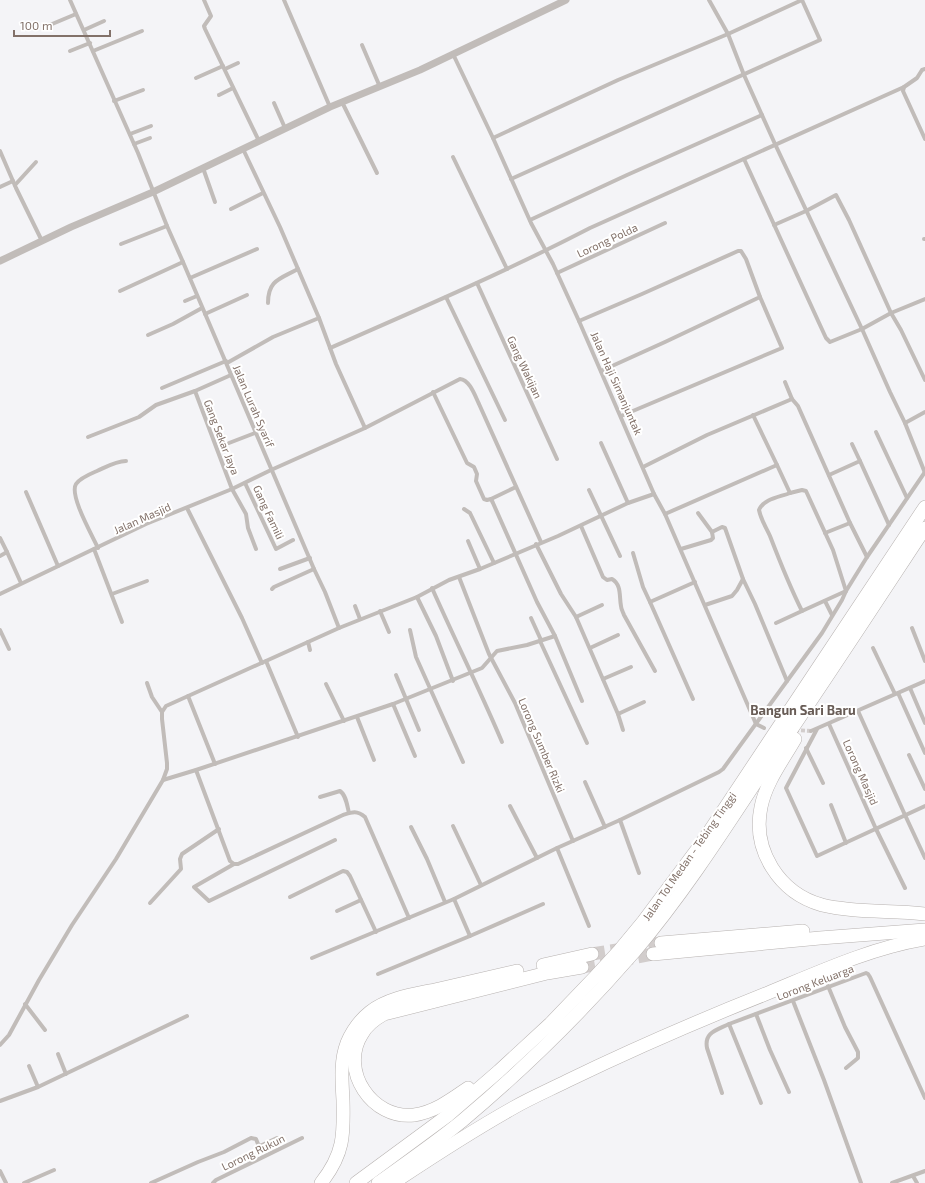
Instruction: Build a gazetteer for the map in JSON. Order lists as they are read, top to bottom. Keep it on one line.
{"streets":{"highway":["Jalan Tol Medan - Tebing Tinggi"],"street":["Lorong Polda","Gang Wakijan","Jalan Haji Simanjuntak","Jalan Lurah Syarif","Gang Sekar Jaya","Gang Famili","Jalan Masjid","Lorong Sumber Rizki","Lorong Masjid","Lorong Keluarga","Lorong Rukun"]},"crossings":[["Lorong Polda","Jalan Haji Simanjuntak"],["Jalan Lurah Syarif","Jalan Masjid"],["Gang Sekar Jaya","Jalan Masjid"],["Gang Famili","Jalan Masjid"]],"districts":["Bangun Sari Baru"],"scale_bar":"100 m"}
